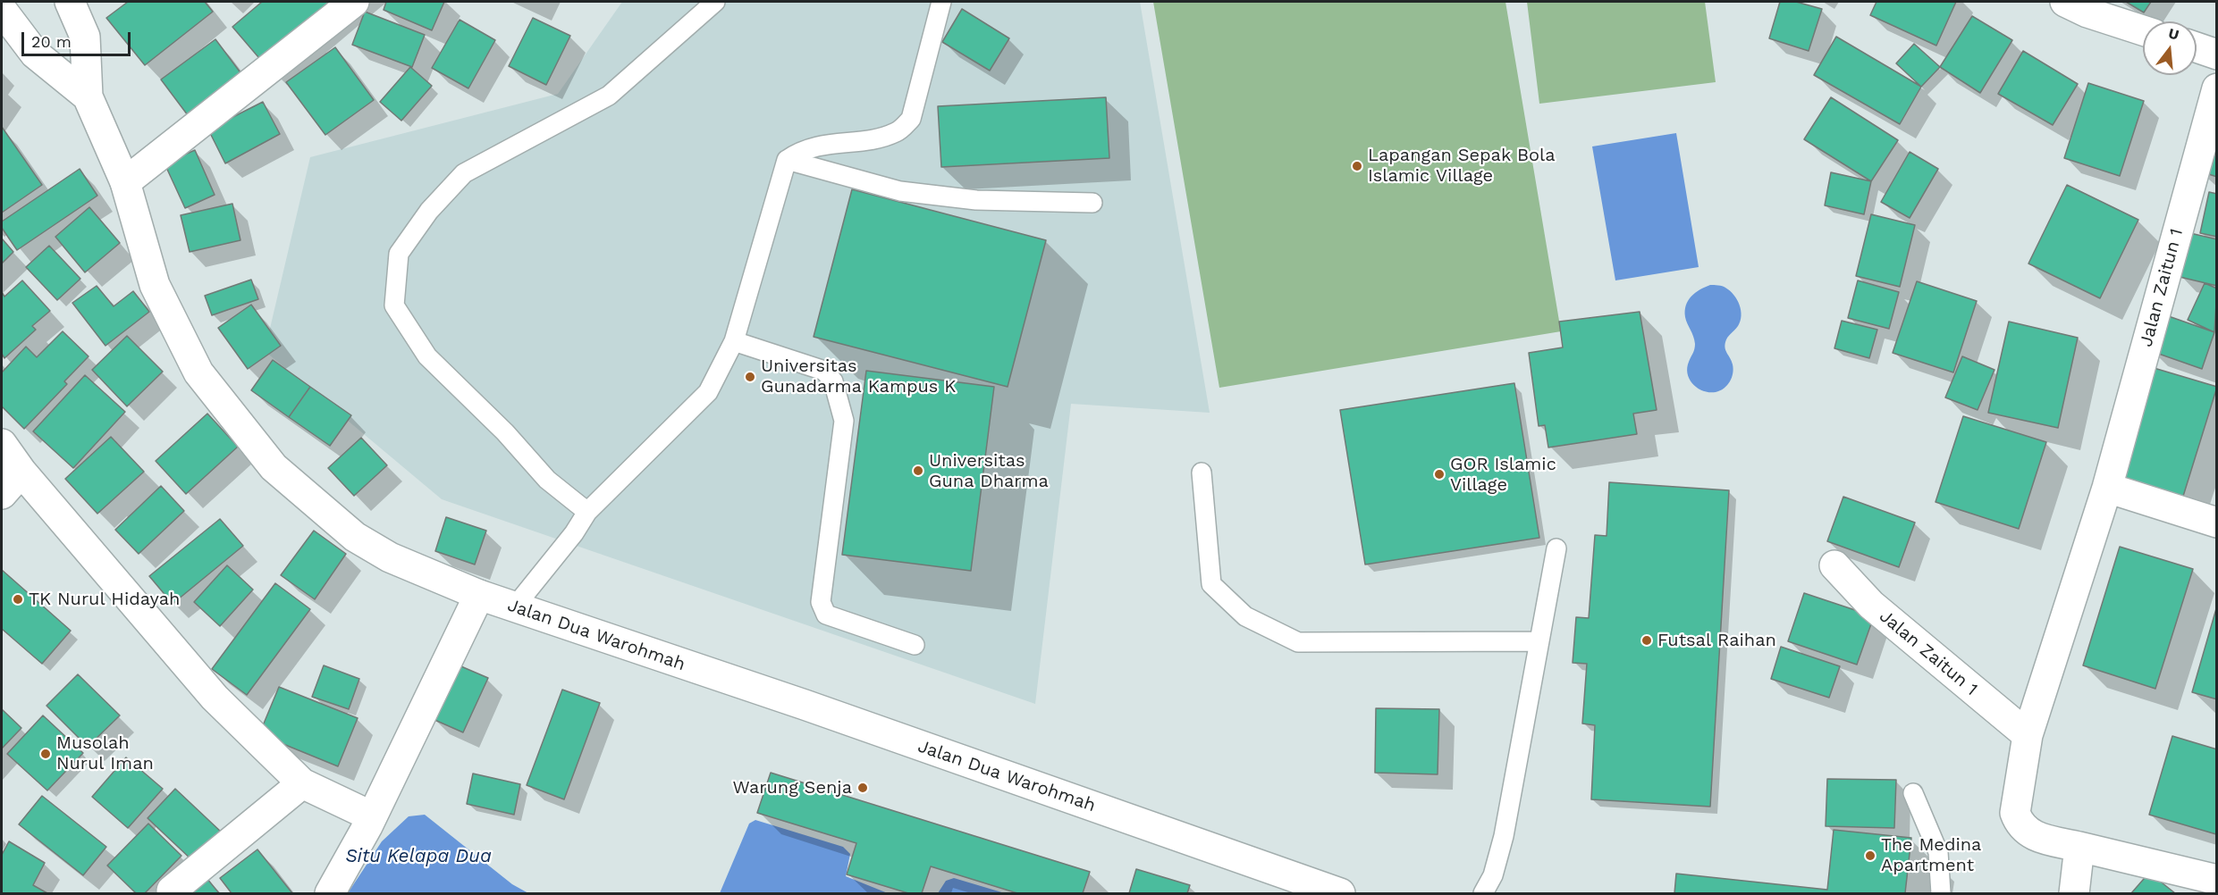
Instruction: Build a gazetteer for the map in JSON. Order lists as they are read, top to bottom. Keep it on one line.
{"streets":{"street":["Jalan Zaitun 1","Jalan Dua Warohmah"]},"water":["Situ Kelapa Dua"],"places":["Lapangan Sepak Bola Islamic Village","Universitas Gunadarma Kampus K","Universitas Guna Dharma","GOR Islamic Village","TK Nurul Hidayah","Futsal Raihan","Musolah Nurul Iman","Warung Senja","The Medina Apartment"],"scale_bar":"20 m","north":"top"}
